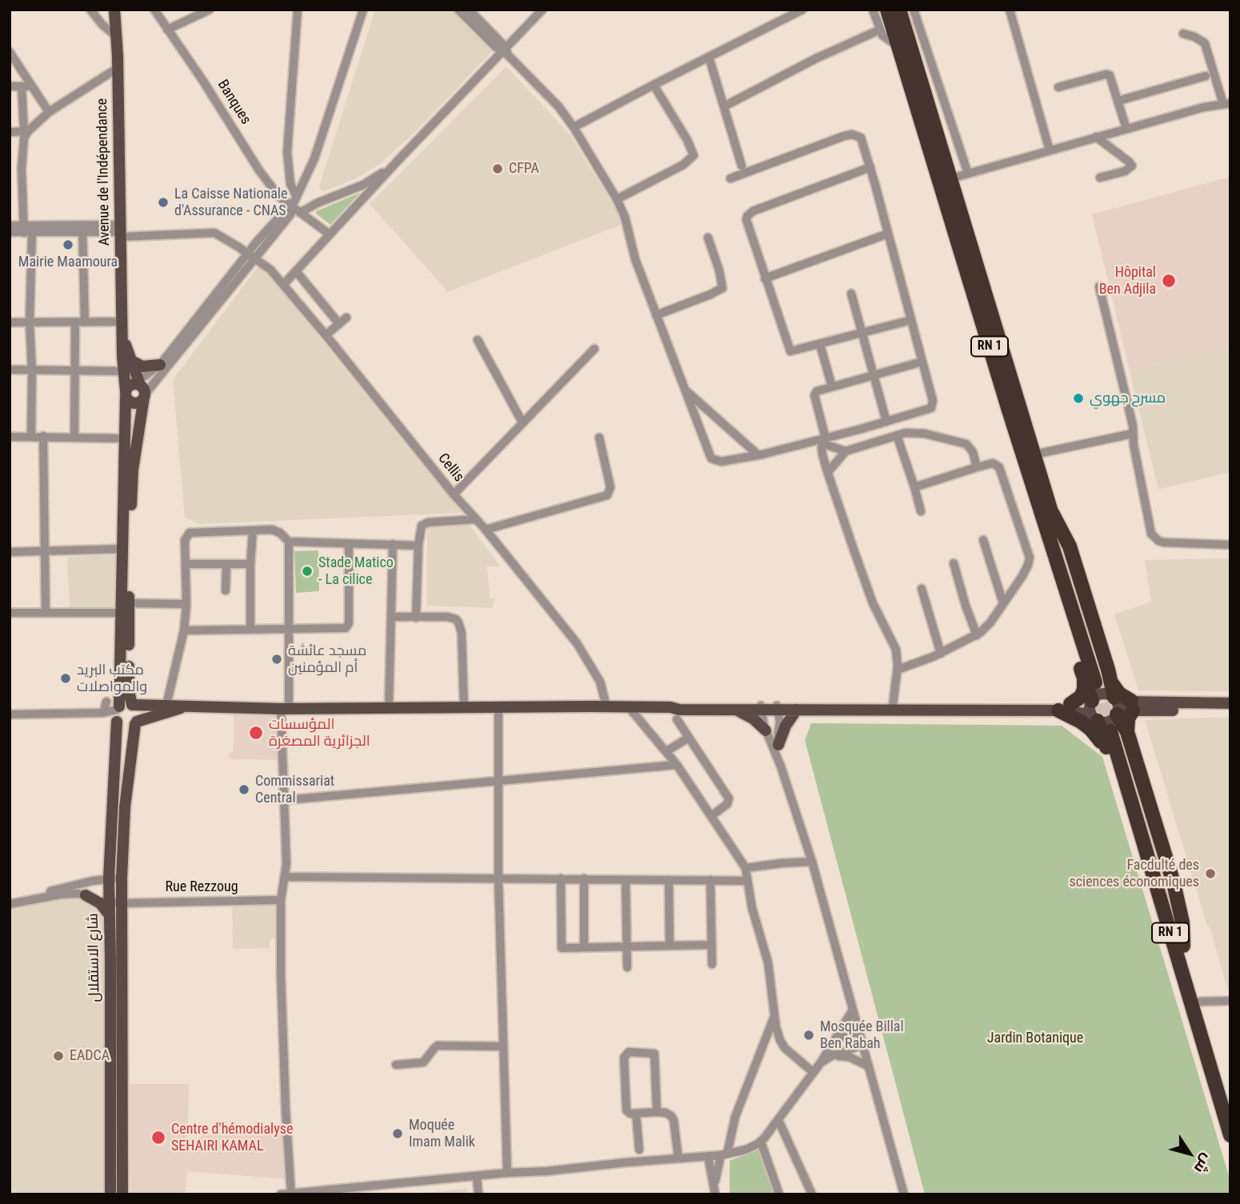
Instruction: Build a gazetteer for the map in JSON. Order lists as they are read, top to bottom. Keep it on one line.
{"streets":{"highway":["RN 1"],"main road":["Avenue de l'Indépendance","شارع الاستقلال"],"street":["Banques","Cellis","Rue Rezzoug"]},"crossings":[["Avenue de l'Indépendance","Cellis"],["Avenue de l'Indépendance","شارع الاستقلال"],["Rue Rezzoug","شارع الاستقلال"]],"parks":["Jardin Botanique"],"places":["CFPA","La Caisse Nationale d'Assurance - CNAS","Mairie Maamoura","Hôpital Ben Adjila","مسرح جهوي","Stade Matico - La cilice","مسجد عائشة أم المؤمنين","مكتب البريد والمواصلات","المؤسسات الجزائرية المصغرة","Commissariat Central","Facdulté des sciences économiques","Mosquée Billal Ben Rabah","EADCA","Moquée Imam Malik","Centre d'hémodialyse SEHAIRI KAMAL"],"north":"bottom right"}
